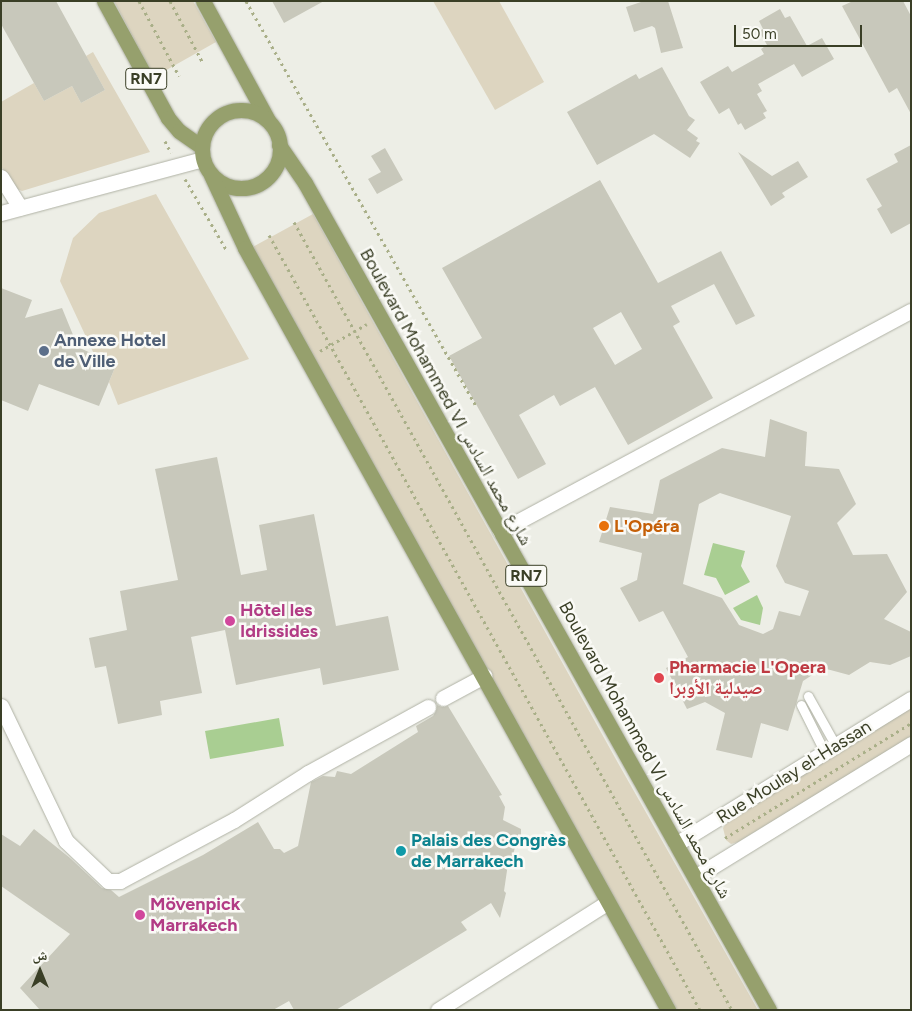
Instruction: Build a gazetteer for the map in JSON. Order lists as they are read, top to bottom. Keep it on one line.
{"streets":{"main road":["RN7","Boulevard Mohammed VI شارع محمد السادس"],"street":["Rue Moulay el-Hassan"]},"crossings":[["RN7","Boulevard Mohammed VI شارع محمد السادس"],["Boulevard Mohammed VI شارع محمد السادس","Rue Moulay el-Hassan"]],"places":["Annexe Hotel de Ville","L'Opéra","Hôtel les Idrissides","Pharmacie L'Opera صيدلية الأوبرا","Palais des Congrès de Marrakech","Mövenpick Marrakech"],"scale_bar":"50 m","north":"top"}
